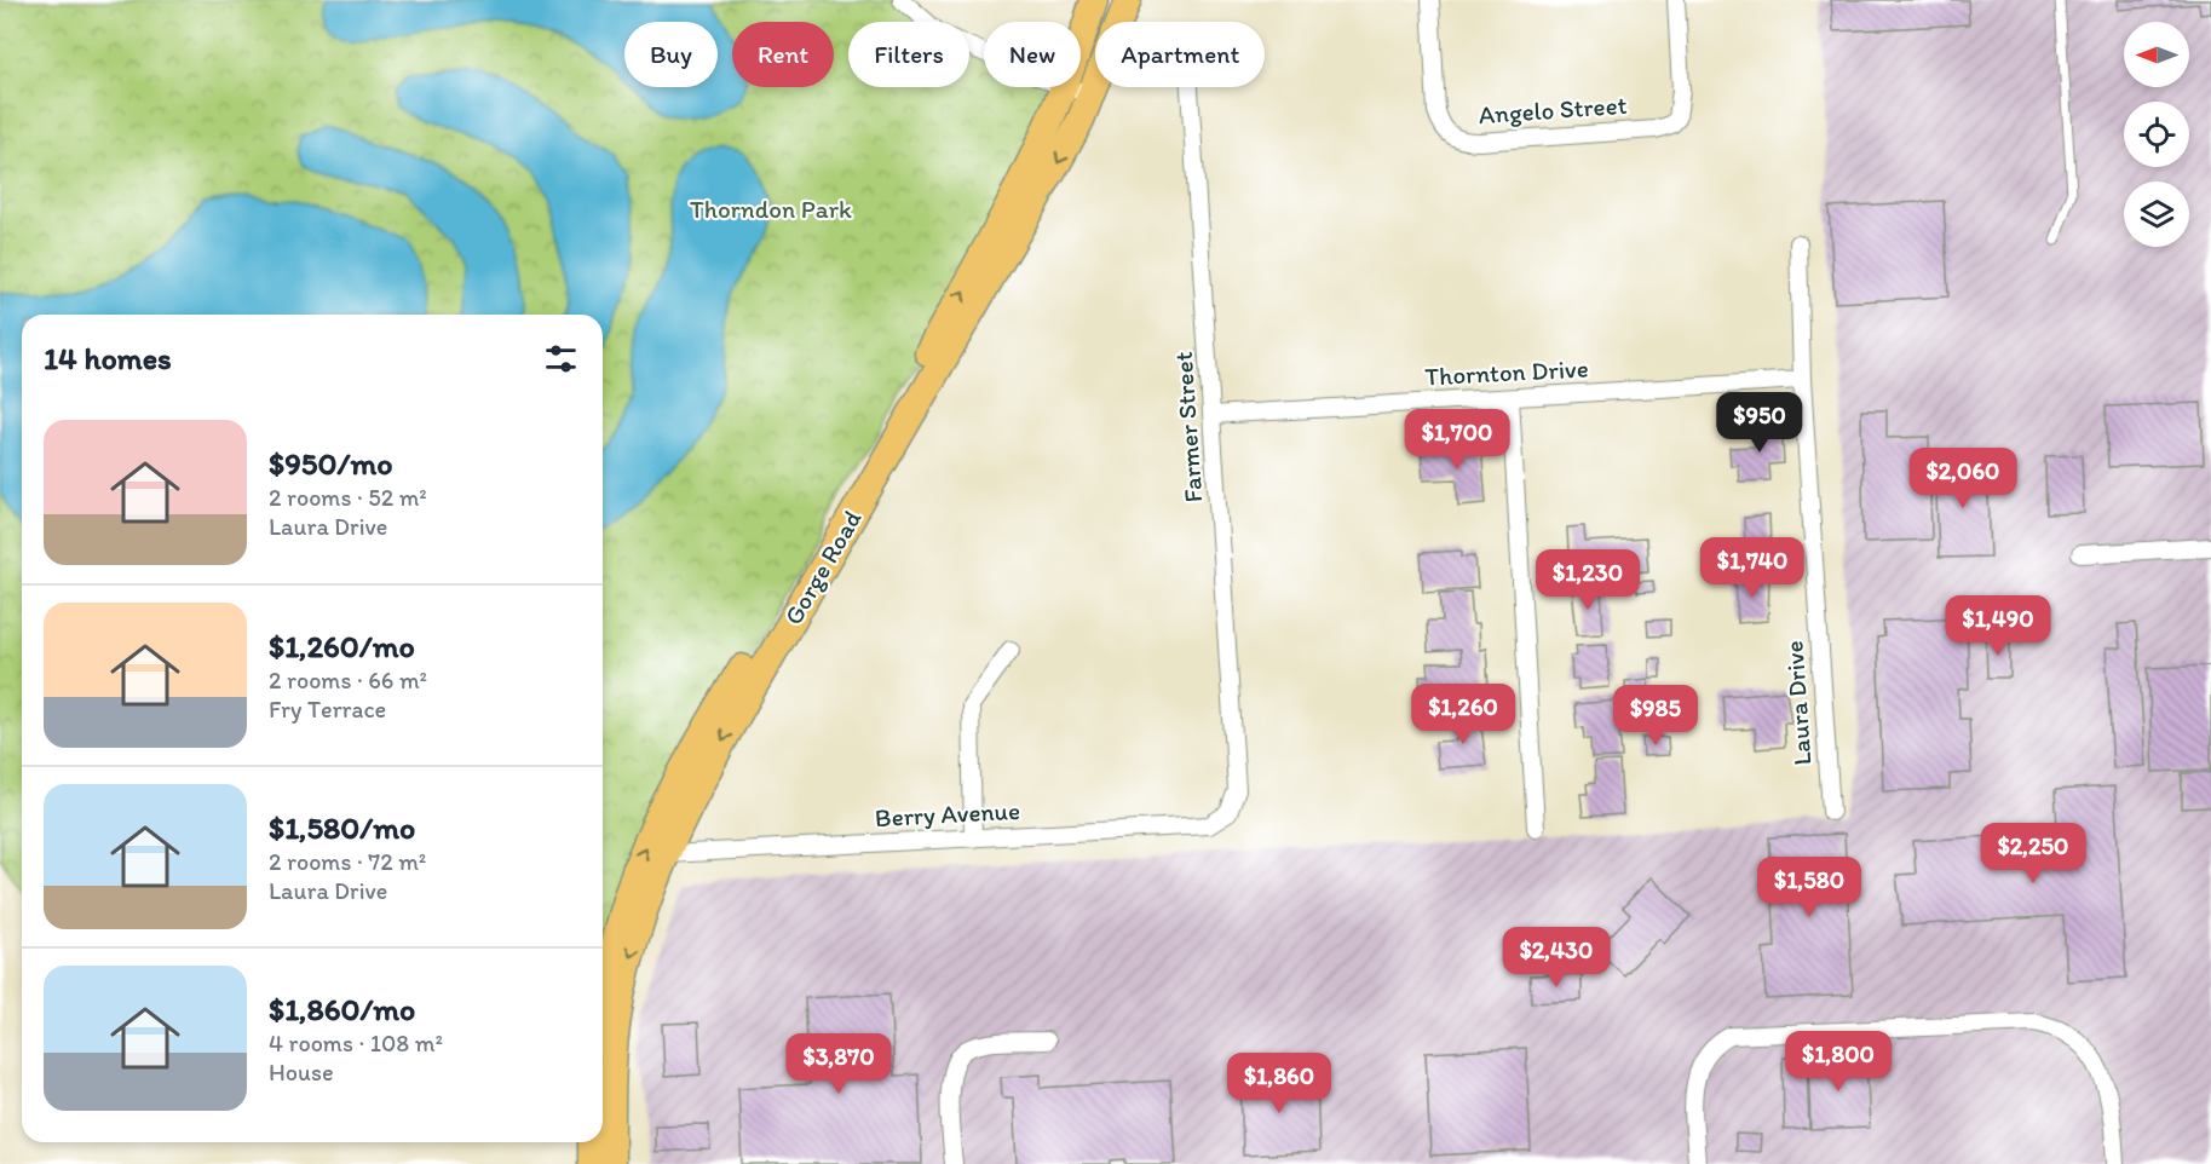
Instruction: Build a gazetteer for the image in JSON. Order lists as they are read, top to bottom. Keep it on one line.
{"streets":{"main road":["Gorge Road"],"street":["Angelo Street","Thornton Drive","Farmer Street","Laura Drive","Berry Avenue"]},"crossings":[["Thornton Drive","Farmer Street"],["Thornton Drive","Laura Drive"],["Farmer Street","Berry Avenue"],["Gorge Road","Berry Avenue"]],"parks":["Thorndon Park"],"north":"left","page":{"chip":["Buy","Rent","Filters","New","Apartment"],"heading":"14 homes","price":["$950","$1,700","$2,060","$1,740","$1,230","$1,490","$1,260","$985","$2,250","$1,580","$2,430","$1,800","$3,870","$1,860"],"list":[{"name":"$950/mo","note":"2 rooms · 52 m² · Laura Drive"},{"name":"$1,260/mo","note":"2 rooms · 66 m² · Fry Terrace"},{"name":"$1,580/mo","note":"2 rooms · 72 m² · Laura Drive"},{"name":"$1,860/mo","note":"4 rooms · 108 m² · House"}]}}
